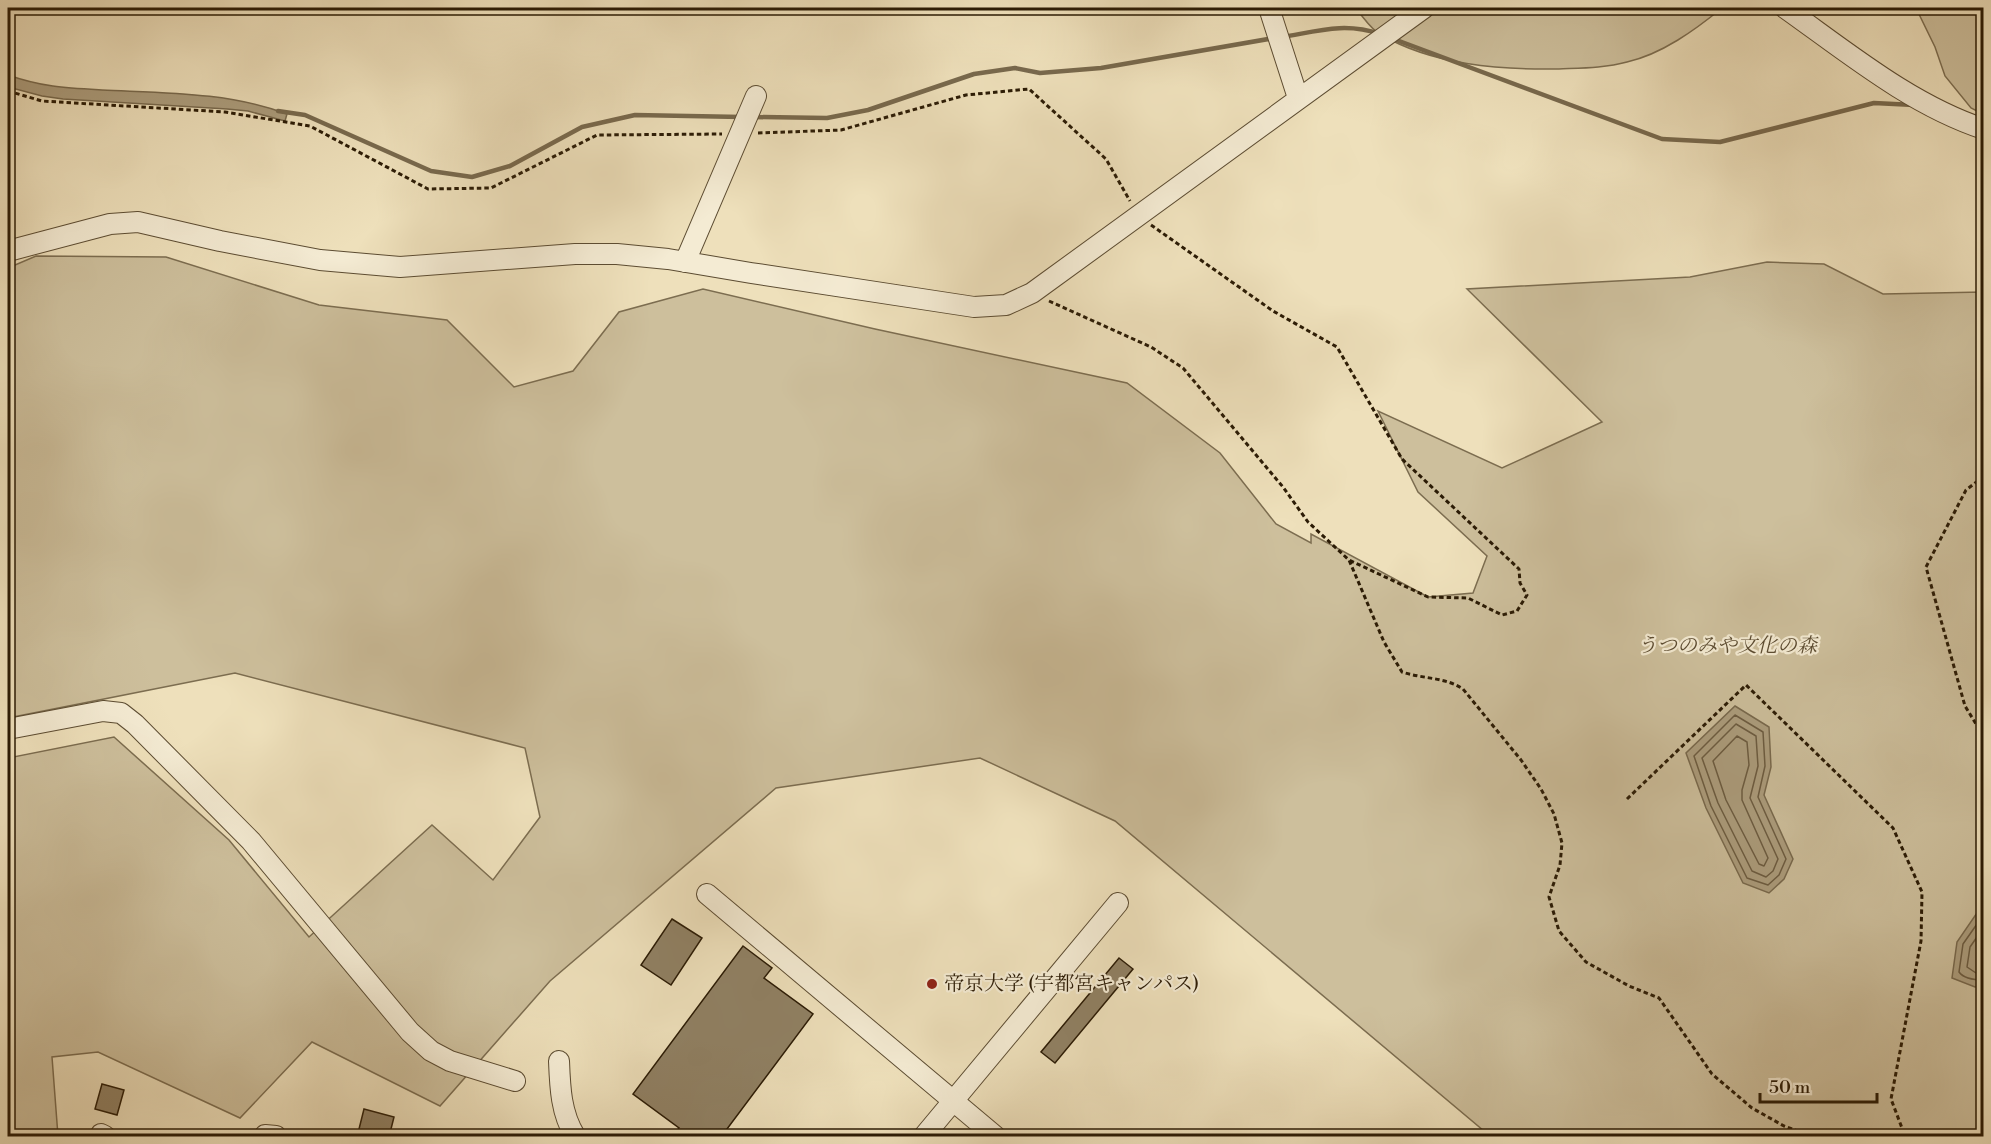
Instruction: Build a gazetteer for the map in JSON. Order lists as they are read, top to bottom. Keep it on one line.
{"parks":["うつのみや文化の森"],"places":["帝京大学 (宇都宮キャンパス)"],"scale_bar":"50 m"}
